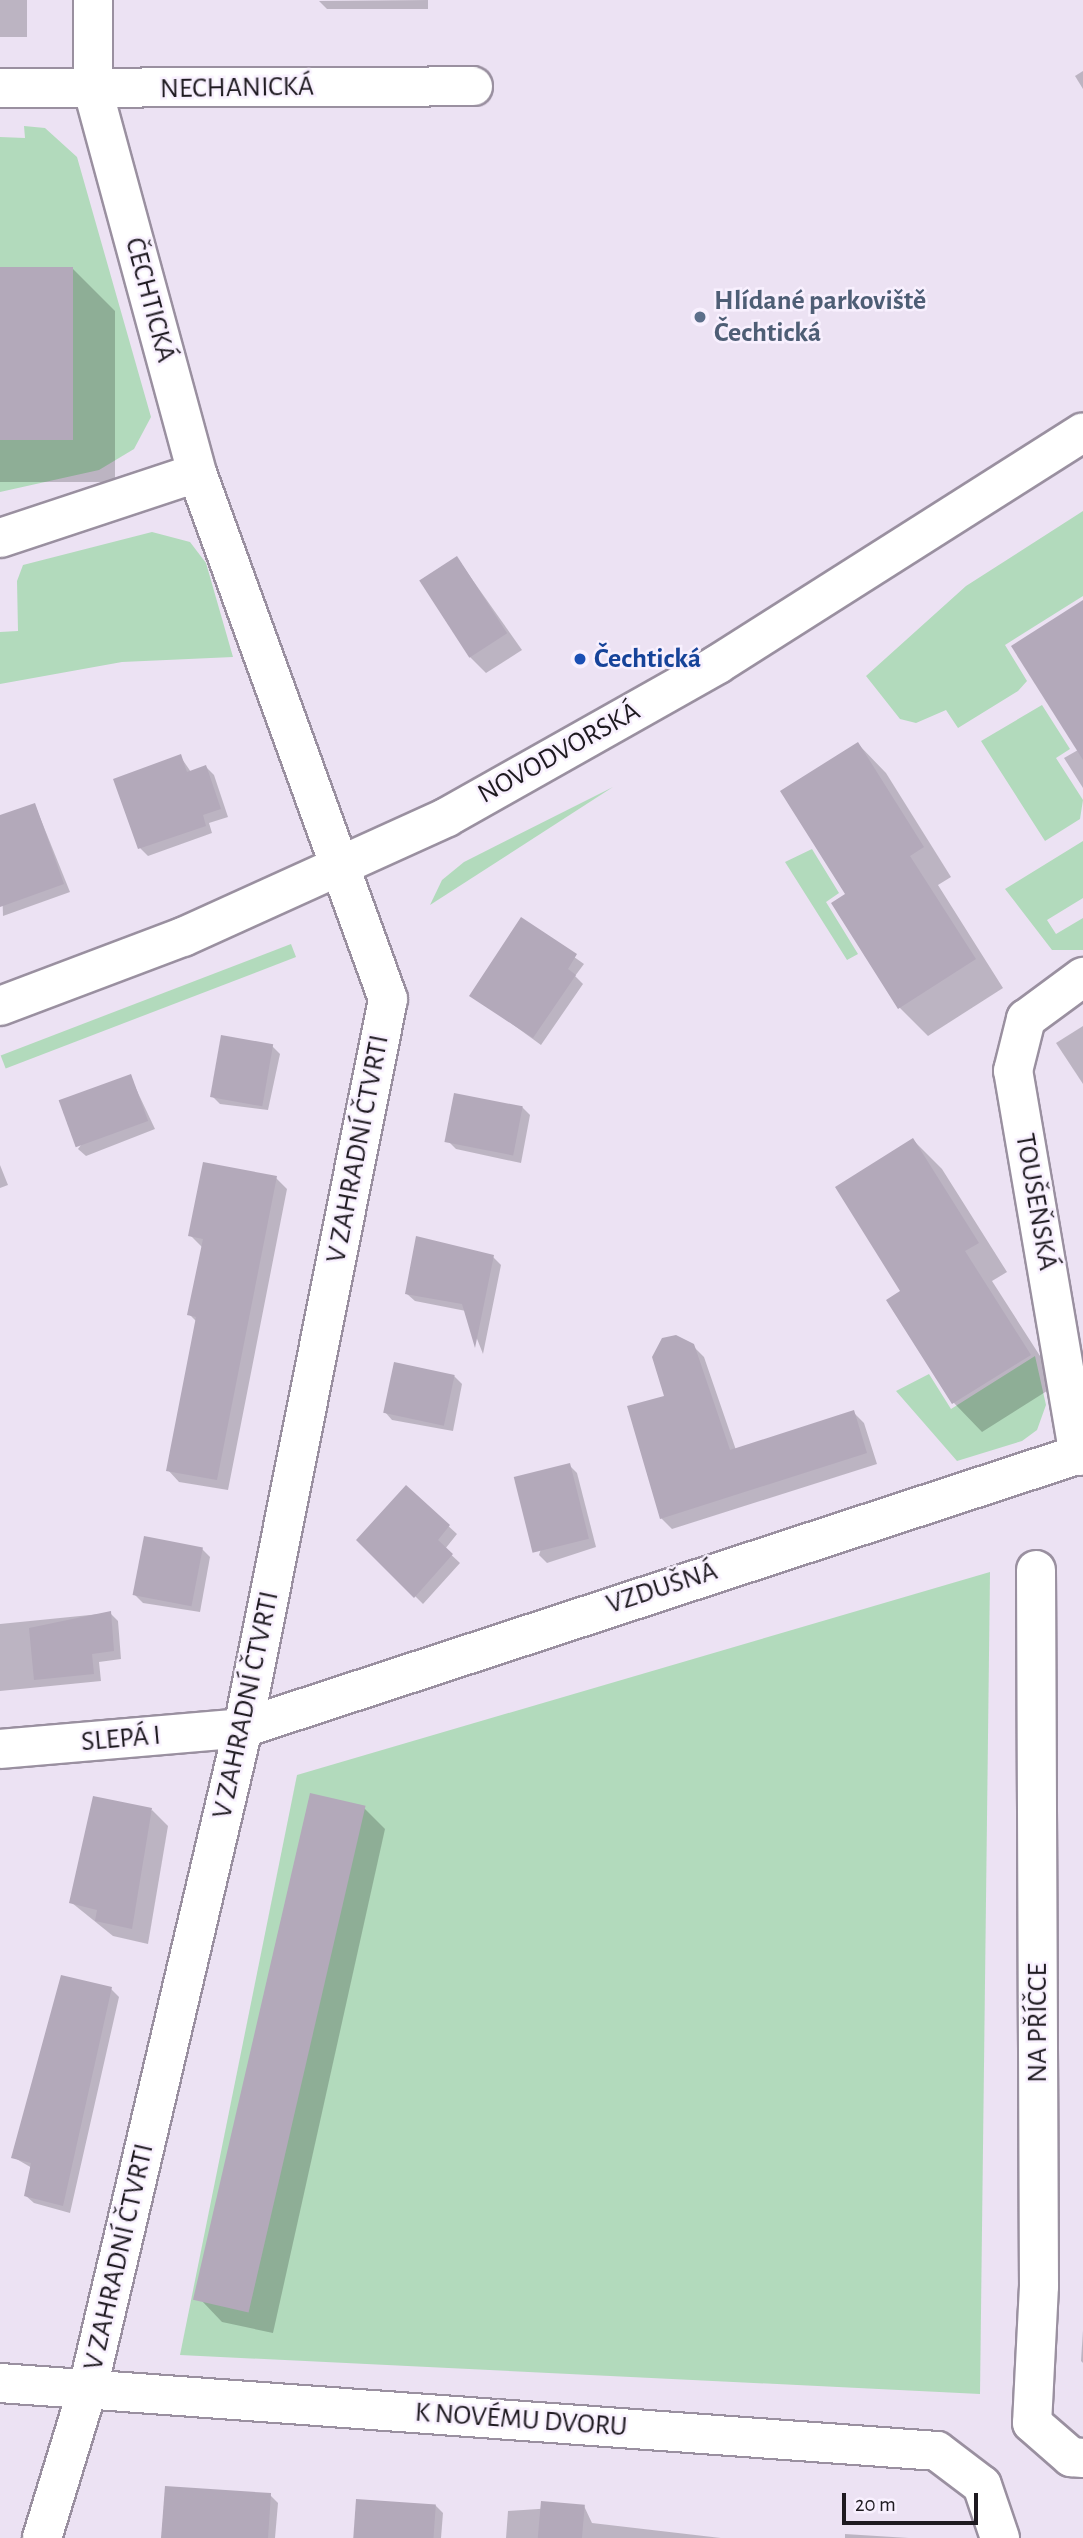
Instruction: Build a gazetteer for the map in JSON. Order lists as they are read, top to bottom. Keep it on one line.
{"streets":{"street":["NECHANICKÁ","ČECHTICKÁ","NOVODVORSKÁ","V ZAHRADNÍ ČTVRTI","TOUŠEŇSKÁ","VZDUŠNÁ","SLEPÁ I","NA PŘÍČCE","K NOVÉMU DVORU"]},"crossings":[["NECHANICKÁ","ČECHTICKÁ"],["ČECHTICKÁ","NOVODVORSKÁ"],["ČECHTICKÁ","V ZAHRADNÍ ČTVRTI"],["NOVODVORSKÁ","V ZAHRADNÍ ČTVRTI"],["V ZAHRADNÍ ČTVRTI","VZDUŠNÁ"],["V ZAHRADNÍ ČTVRTI","SLEPÁ I"],["V ZAHRADNÍ ČTVRTI","K NOVÉMU DVORU"],["TOUŠEŇSKÁ","VZDUŠNÁ"],["VZDUŠNÁ","SLEPÁ I"]],"places":["Hlídané parkoviště Čechtická","Čechtická"],"scale_bar":"20 m"}
